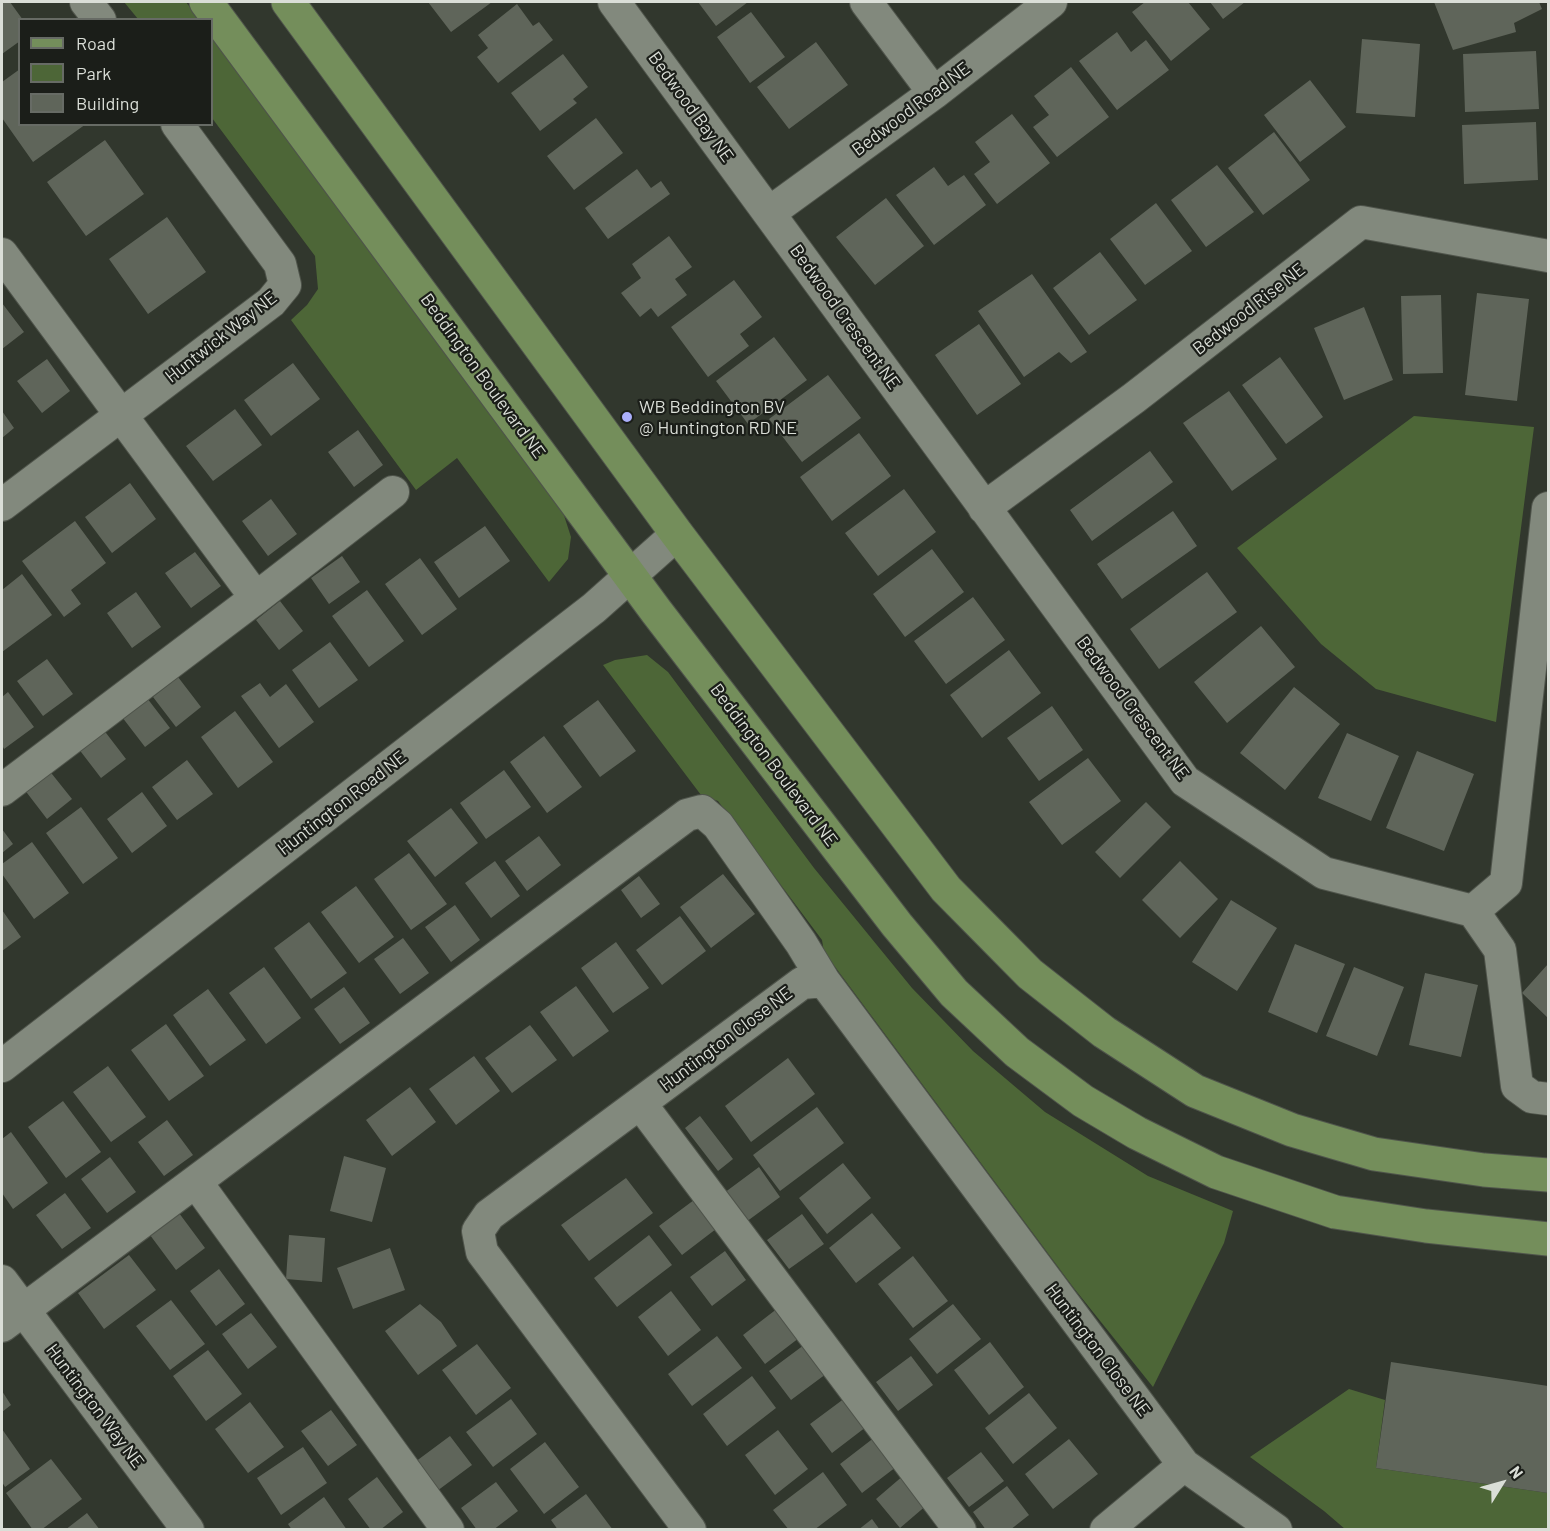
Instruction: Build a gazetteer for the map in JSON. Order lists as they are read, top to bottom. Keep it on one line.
{"streets":{"main road":["Beddington Boulevard NE"],"street":["Bedwood Bay NE","Bedwood Road NE","Bedwood Rise NE","Bedwood Crescent NE","Huntwick Way NE","Huntington Road NE","Huntington Close NE","Huntington Way NE"]},"crossings":[["Bedwood Bay NE","Bedwood Road NE"],["Bedwood Bay NE","Bedwood Crescent NE"],["Bedwood Road NE","Bedwood Crescent NE"],["Bedwood Rise NE","Bedwood Crescent NE"],["Beddington Boulevard NE","Huntington Road NE"]],"places":["WB Beddington BV @ Huntington RD NE"],"legend":["Road","Park","Building"],"north":"top right"}
